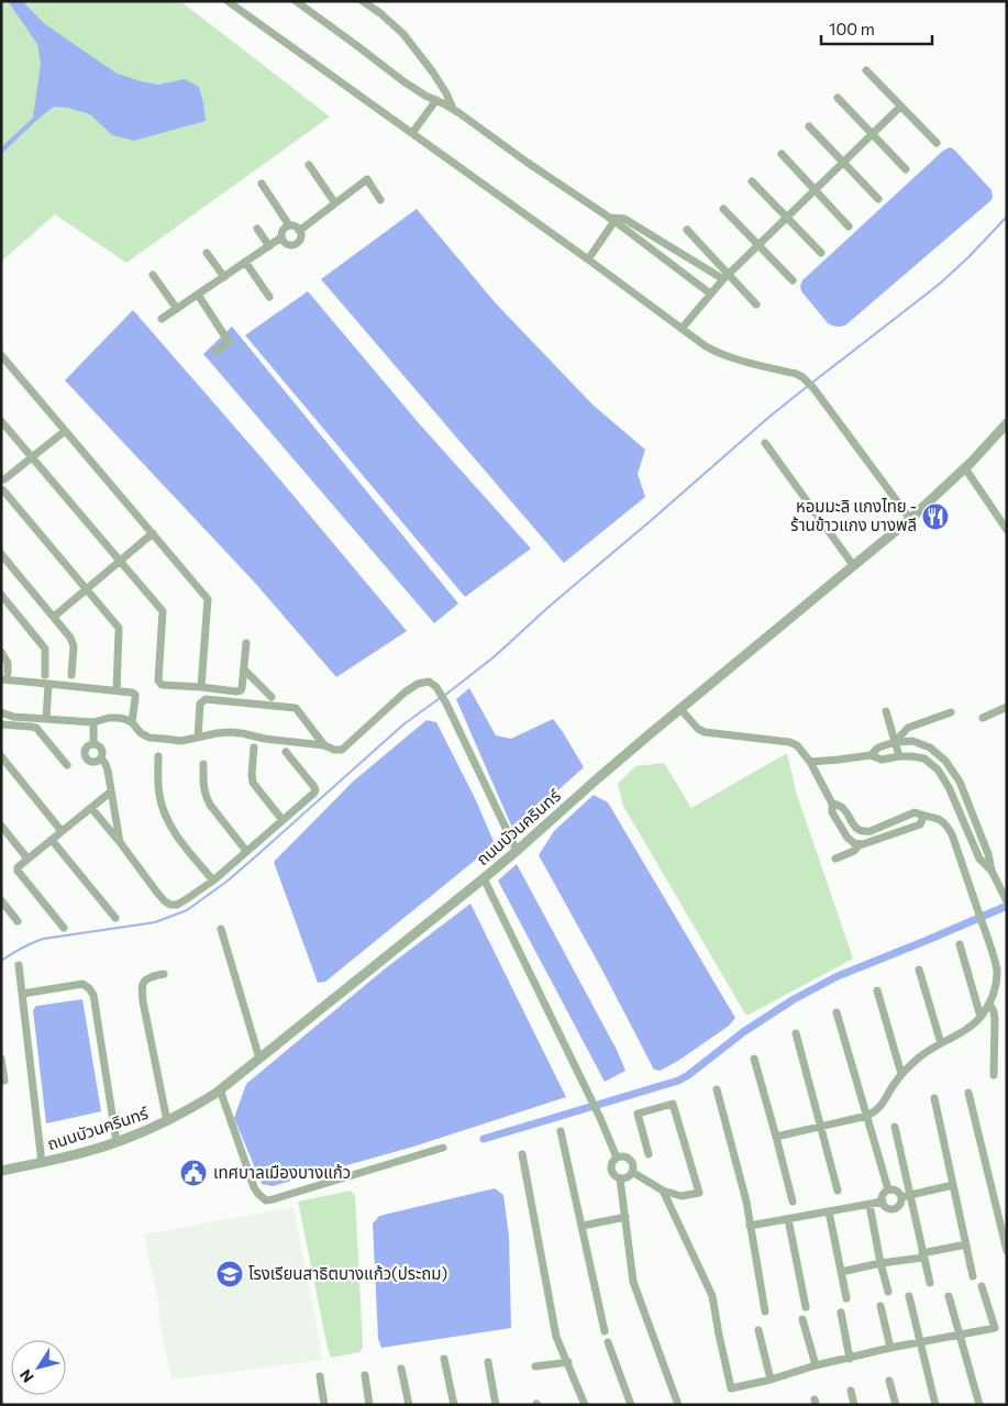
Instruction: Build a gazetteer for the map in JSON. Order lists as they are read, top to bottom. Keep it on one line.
{"streets":{"street":["ถนนบัวนครินทร์"]},"places":{"restaurant":["หอมมะลิ เเกงไทย - ร้านข้าวแกง บางพลี"],"public building":["เทศบาลเมืองบางแก้ว"],"school or university":["โรงเรียนสาธิตบางแก้ว(ประถม)"]},"scale_bar":"100 m","north":"bottom left"}
